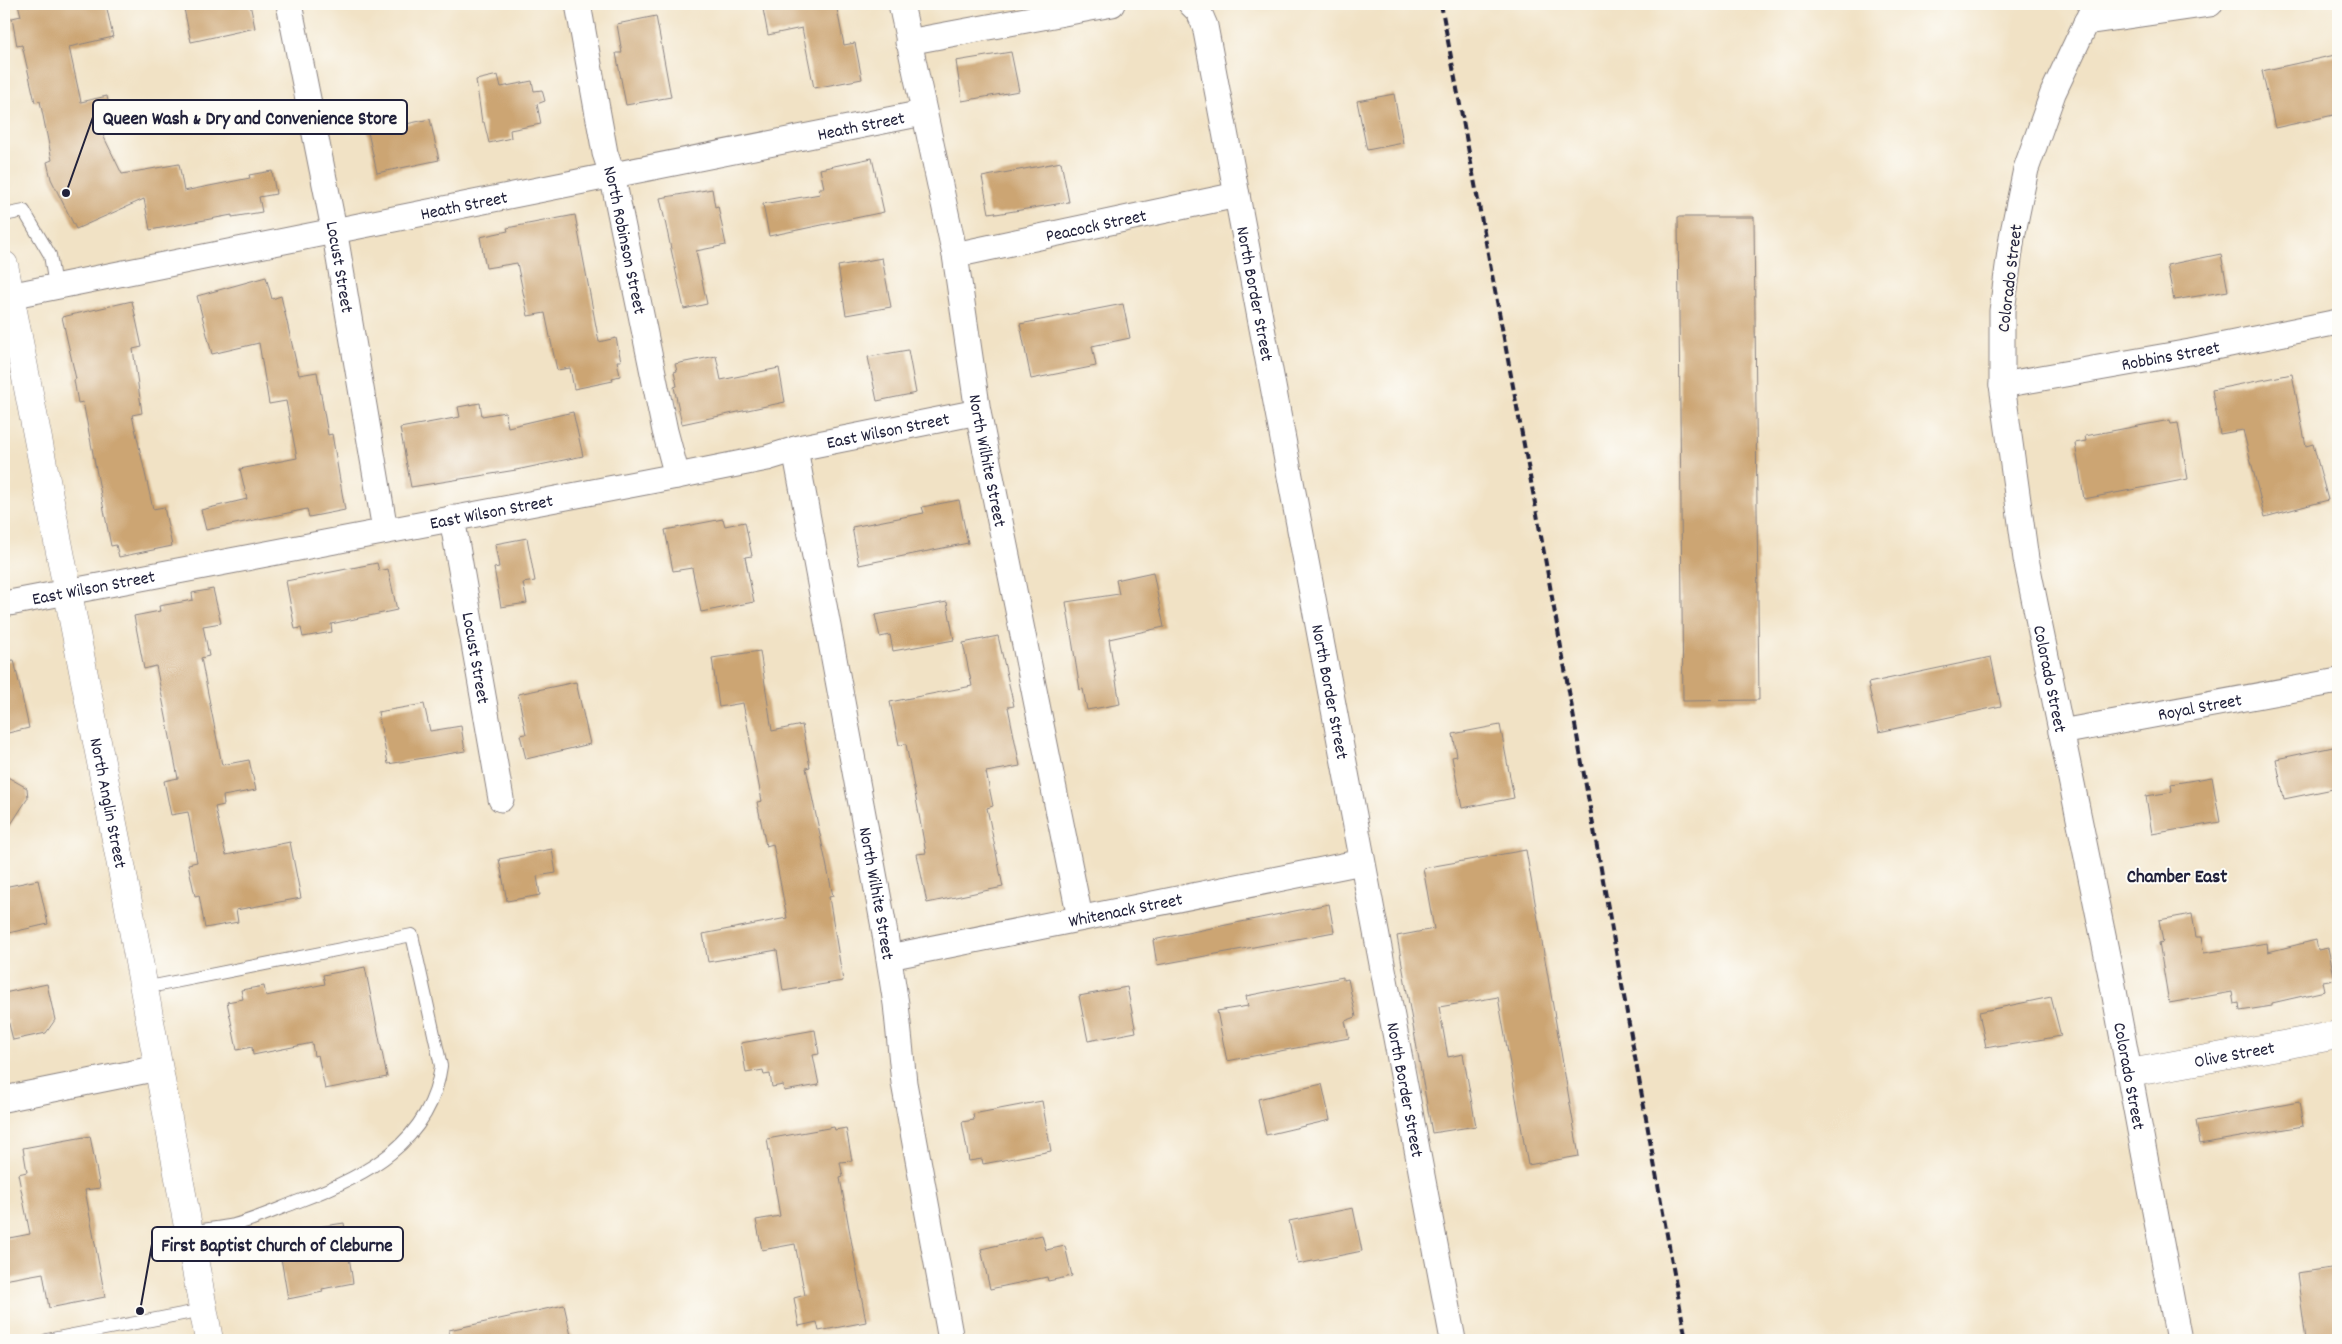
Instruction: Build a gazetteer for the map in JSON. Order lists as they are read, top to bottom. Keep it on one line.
{"streets":{"street":["Heath Street","Peacock Street","North Robinson Street","Locust Street","Colorado Street","North Border Street","Robbins Street","East Wilson Street","North Wilhite Street","Royal Street","North Anglin Street","Whitenack Street","Olive Street"]},"crossings":[["Heath Street","North Robinson Street"],["Heath Street","Locust Street"],["Heath Street","North Wilhite Street"],["Heath Street","North Anglin Street"],["Peacock Street","North Border Street"],["Peacock Street","North Wilhite Street"],["North Robinson Street","East Wilson Street"],["Locust Street","East Wilson Street"],["Colorado Street","Robbins Street"],["Colorado Street","Royal Street"],["Colorado Street","Olive Street"],["North Border Street","Whitenack Street"],["East Wilson Street","North Wilhite Street"],["East Wilson Street","North Anglin Street"],["North Wilhite Street","Whitenack Street"]],"districts":["Chamber East"],"places":["Queen Wash & Dry and Convenience Store","First Baptist Church of Cleburne"]}
